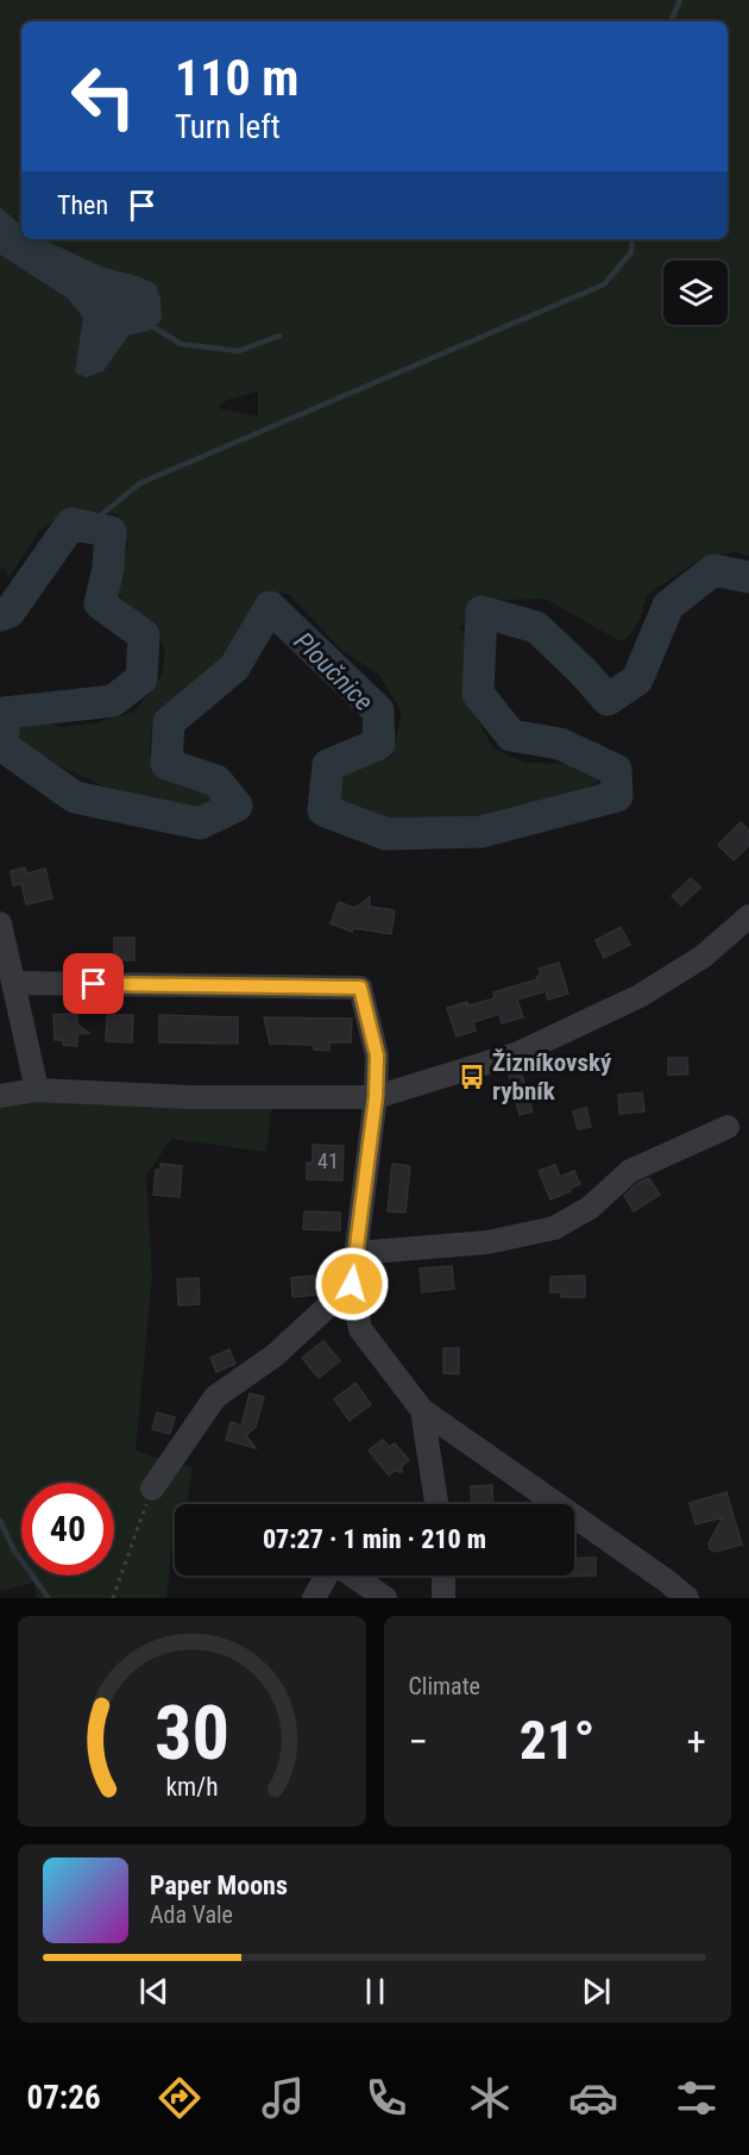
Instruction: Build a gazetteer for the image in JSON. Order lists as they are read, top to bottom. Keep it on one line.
{"water":["Ploučnice"],"places":{"bus stop":["Žizníkovský rybník"]},"house_numbers":["41"],"page":{"turn":["110 m","Turn left"],"then":"Then","limit":"40","trip":"07:27 · 1 min · 210 m","tile":"Climate","heat":["−","21°","+"],"song":["Paper Moons","Ada Vale"],"tabs":"07:26","gauge":["30","km/h"]}}
